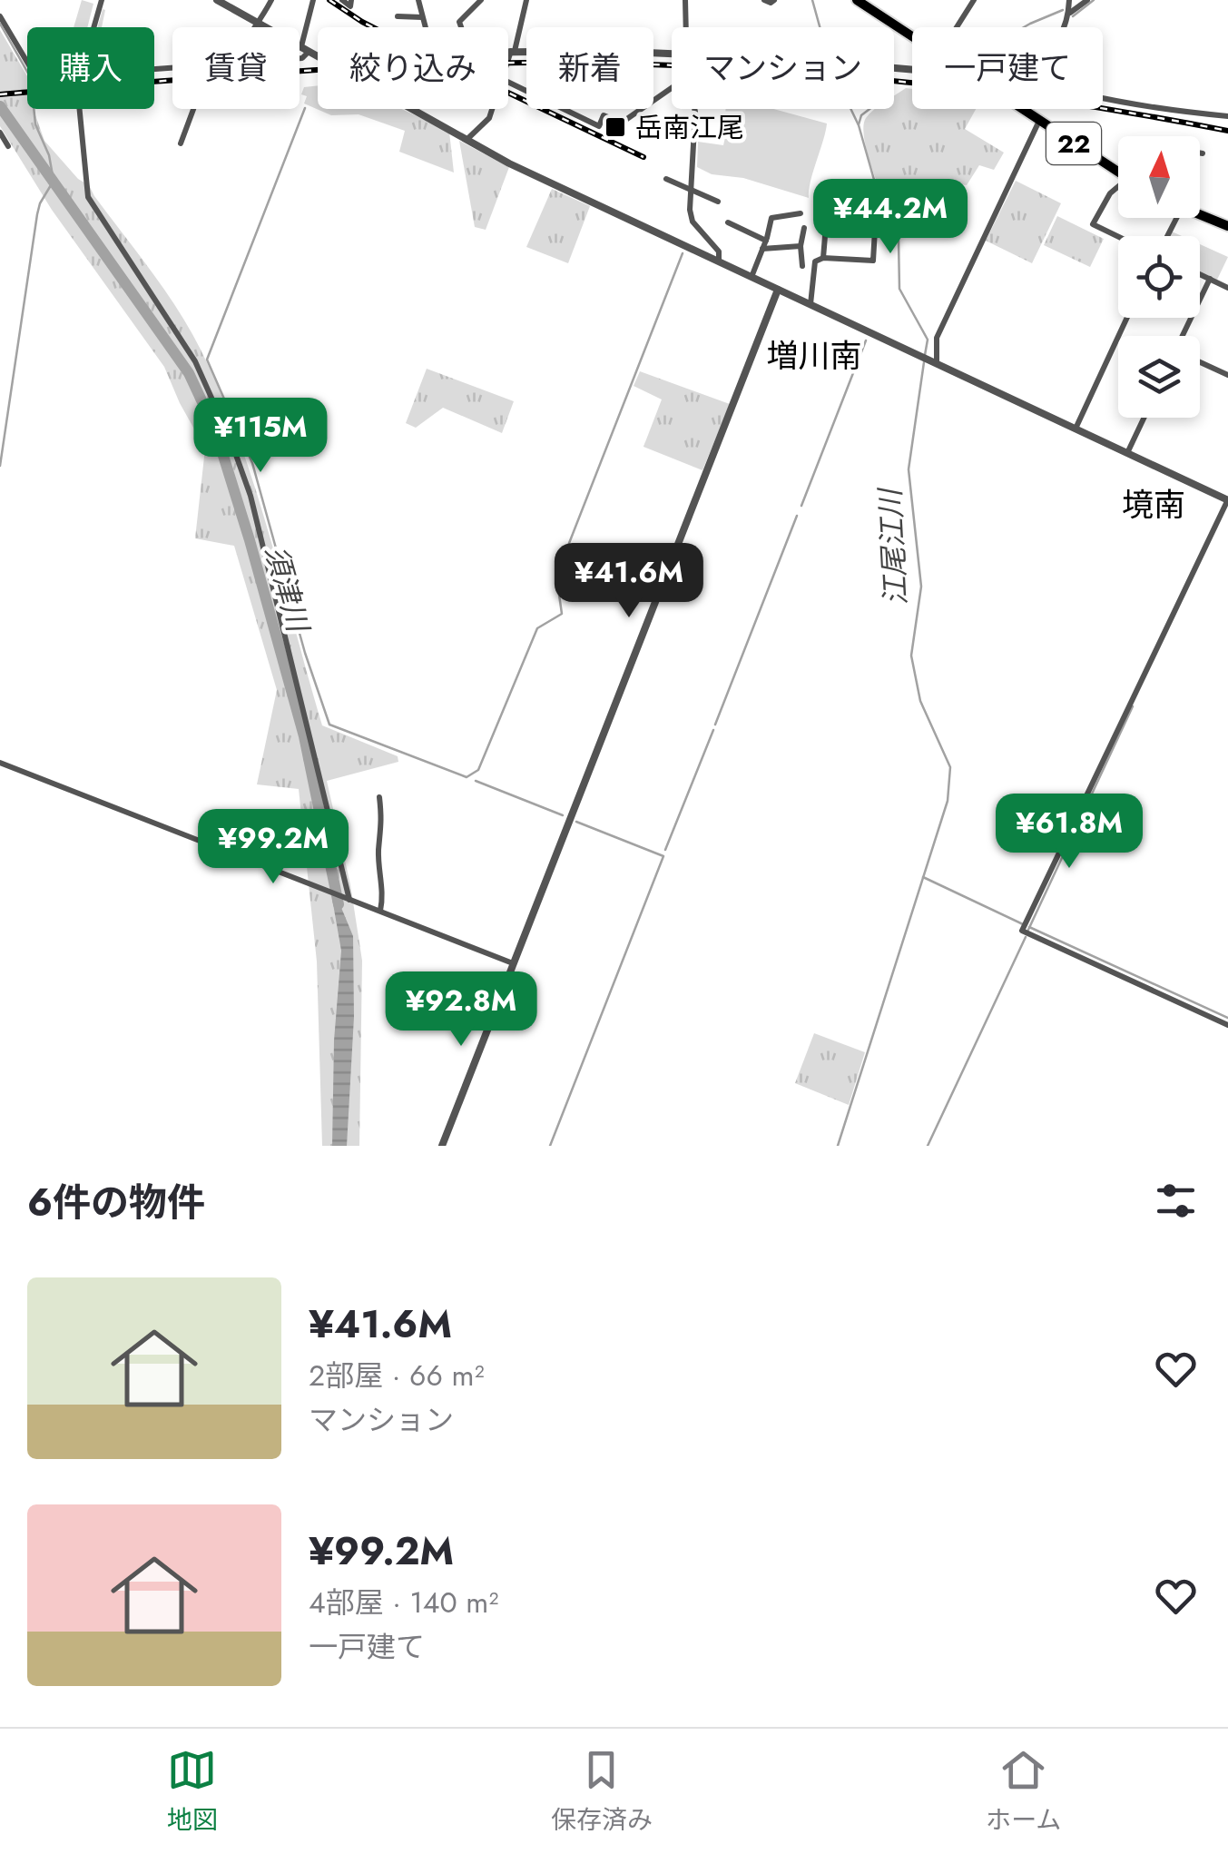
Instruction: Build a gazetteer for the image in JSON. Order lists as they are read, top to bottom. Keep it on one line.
{"streets":{"main road":["22"]},"districts":["増川南","境南"],"water":["江尾江川","須津川"],"places":{"transit":["岳南江尾"]},"north":"top","page":{"chip":["購入","賃貸","絞り込み","新着","マンション","一戸建て"],"price":["¥44.2M","¥115M","¥41.6M","¥61.8M","¥99.2M","¥92.8M"],"heading":"6件の物件","list":[{"name":"¥41.6M","note":"2部屋 · 66 m² · マンション"},{"name":"¥99.2M","note":"4部屋 · 140 m² · 一戸建て"}],"tabs":["地図","保存済み","ホーム"]}}
